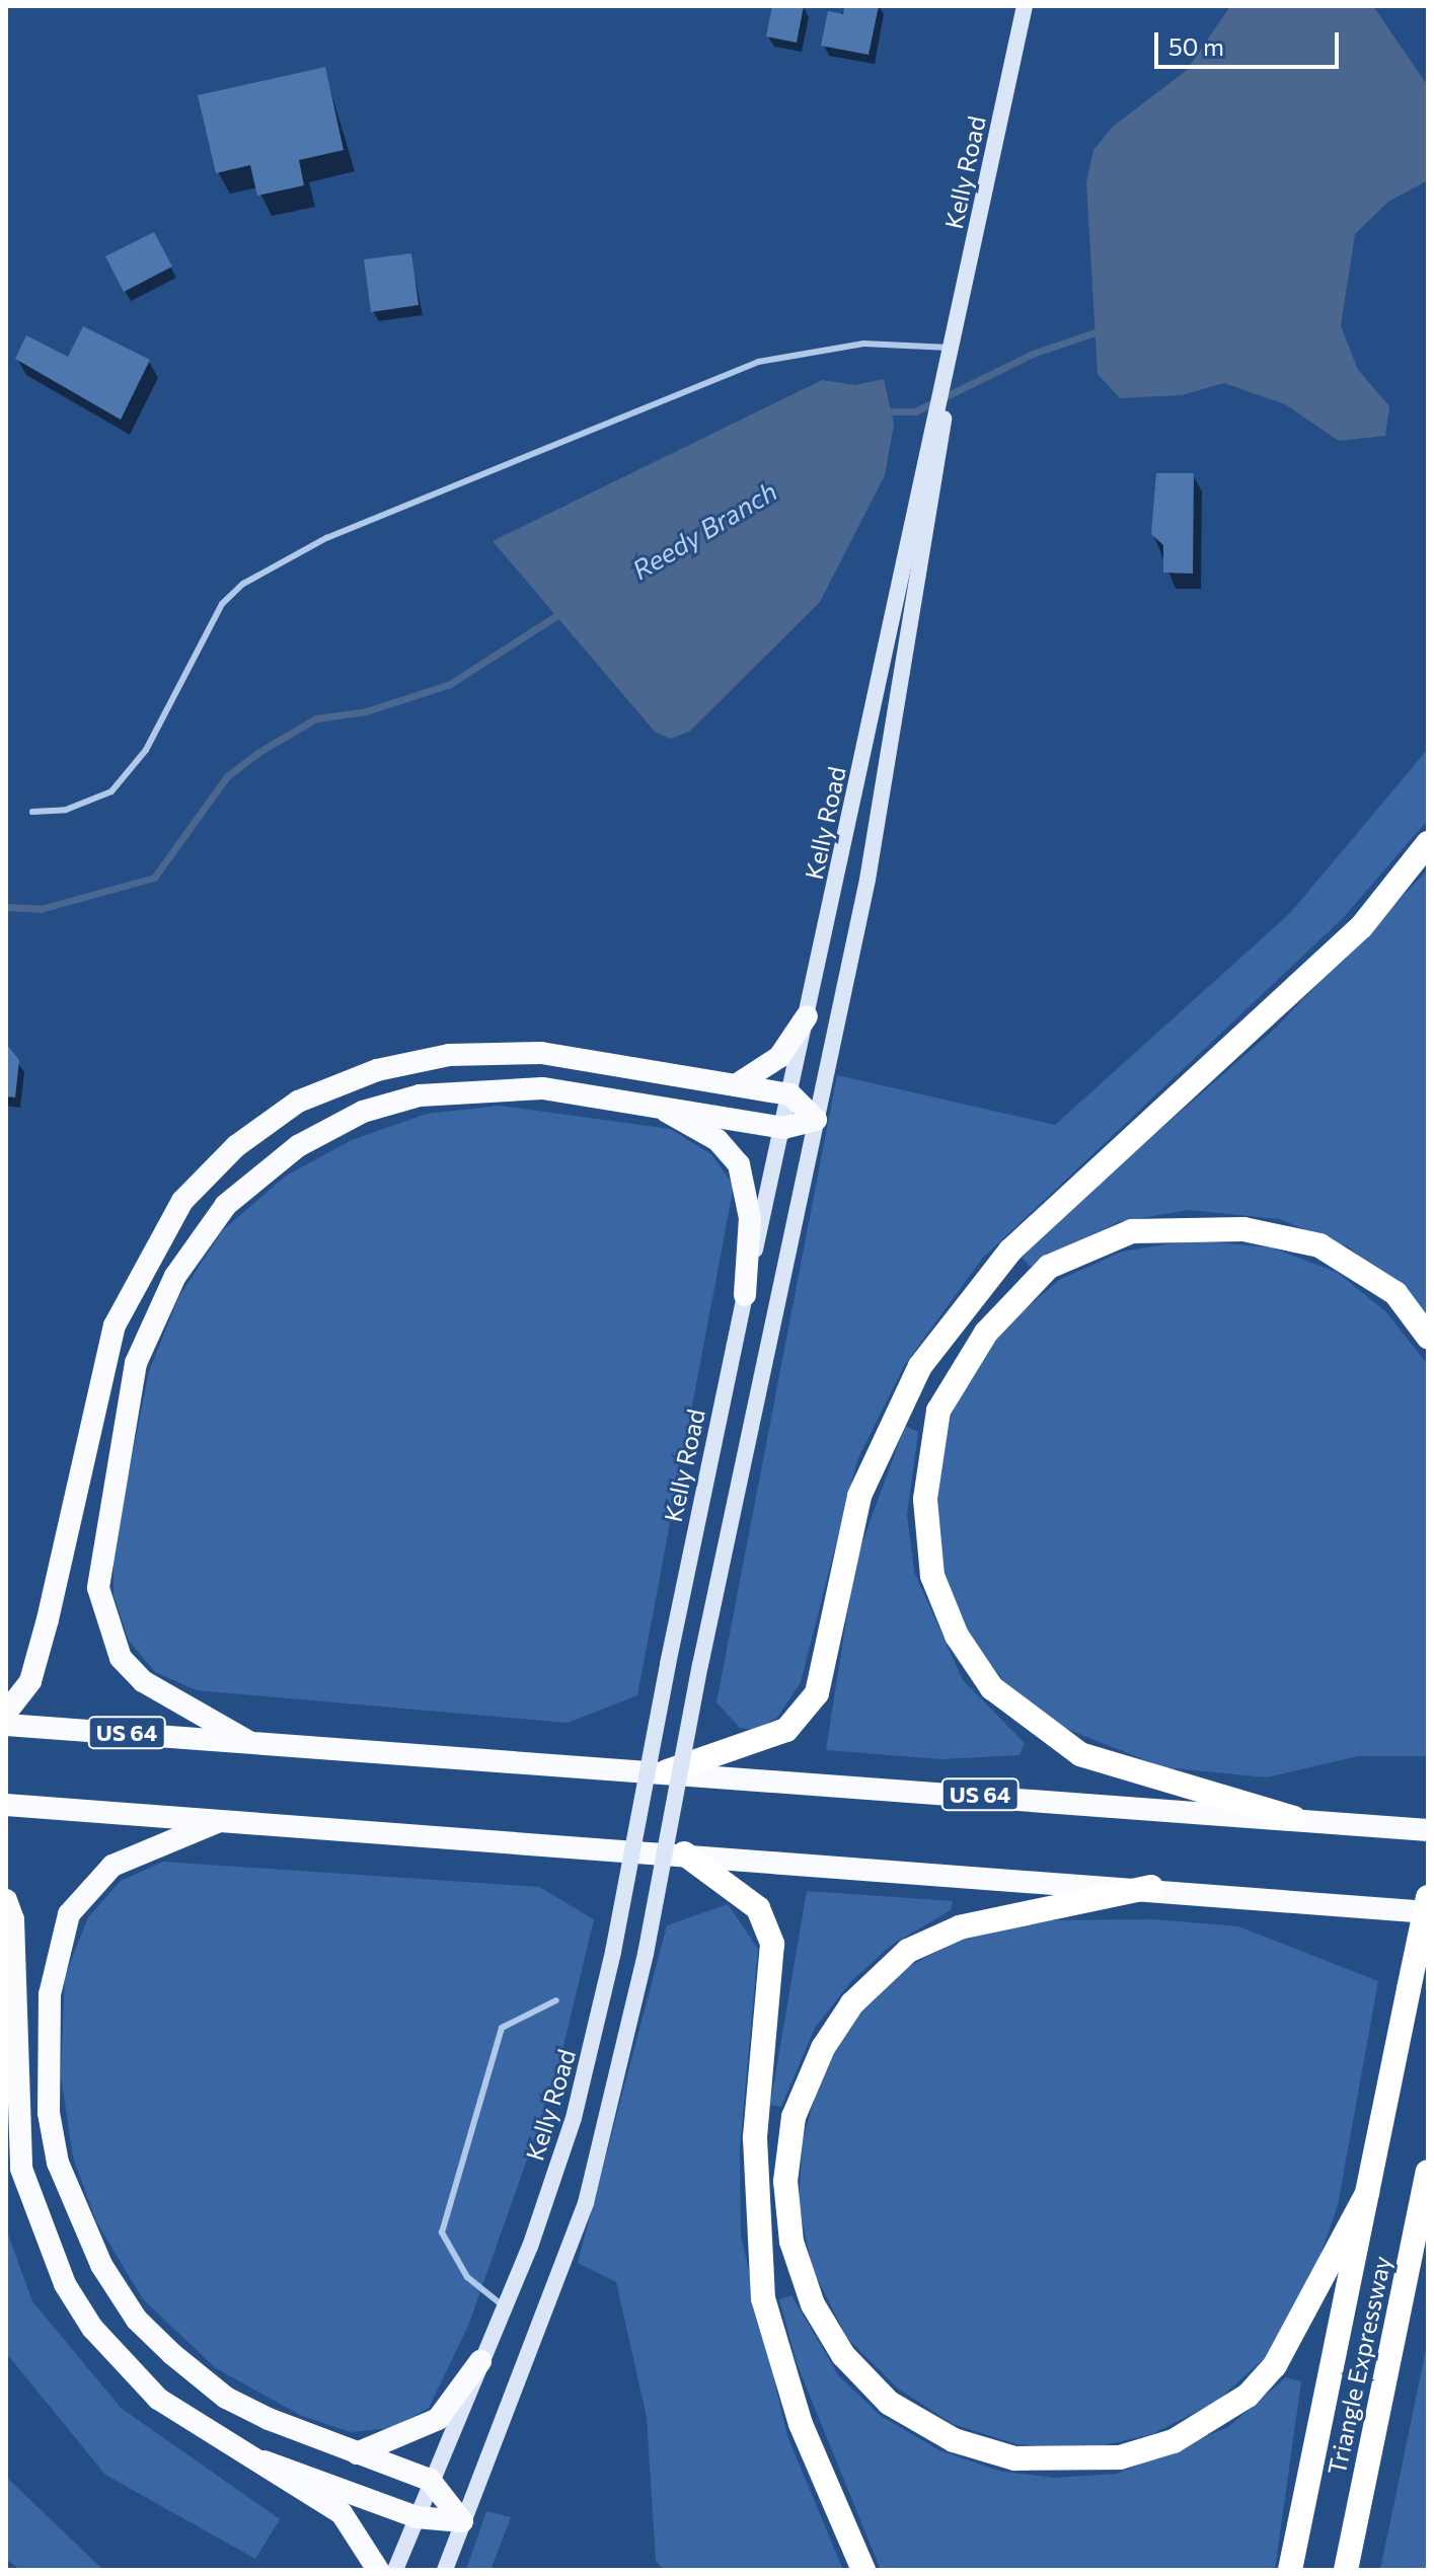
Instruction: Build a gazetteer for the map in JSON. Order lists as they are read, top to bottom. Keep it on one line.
{"streets":{"highway":["US 64","Triangle Expressway"],"main road":["Kelly Road"]},"water":["Reedy Branch"],"scale_bar":"50 m"}
